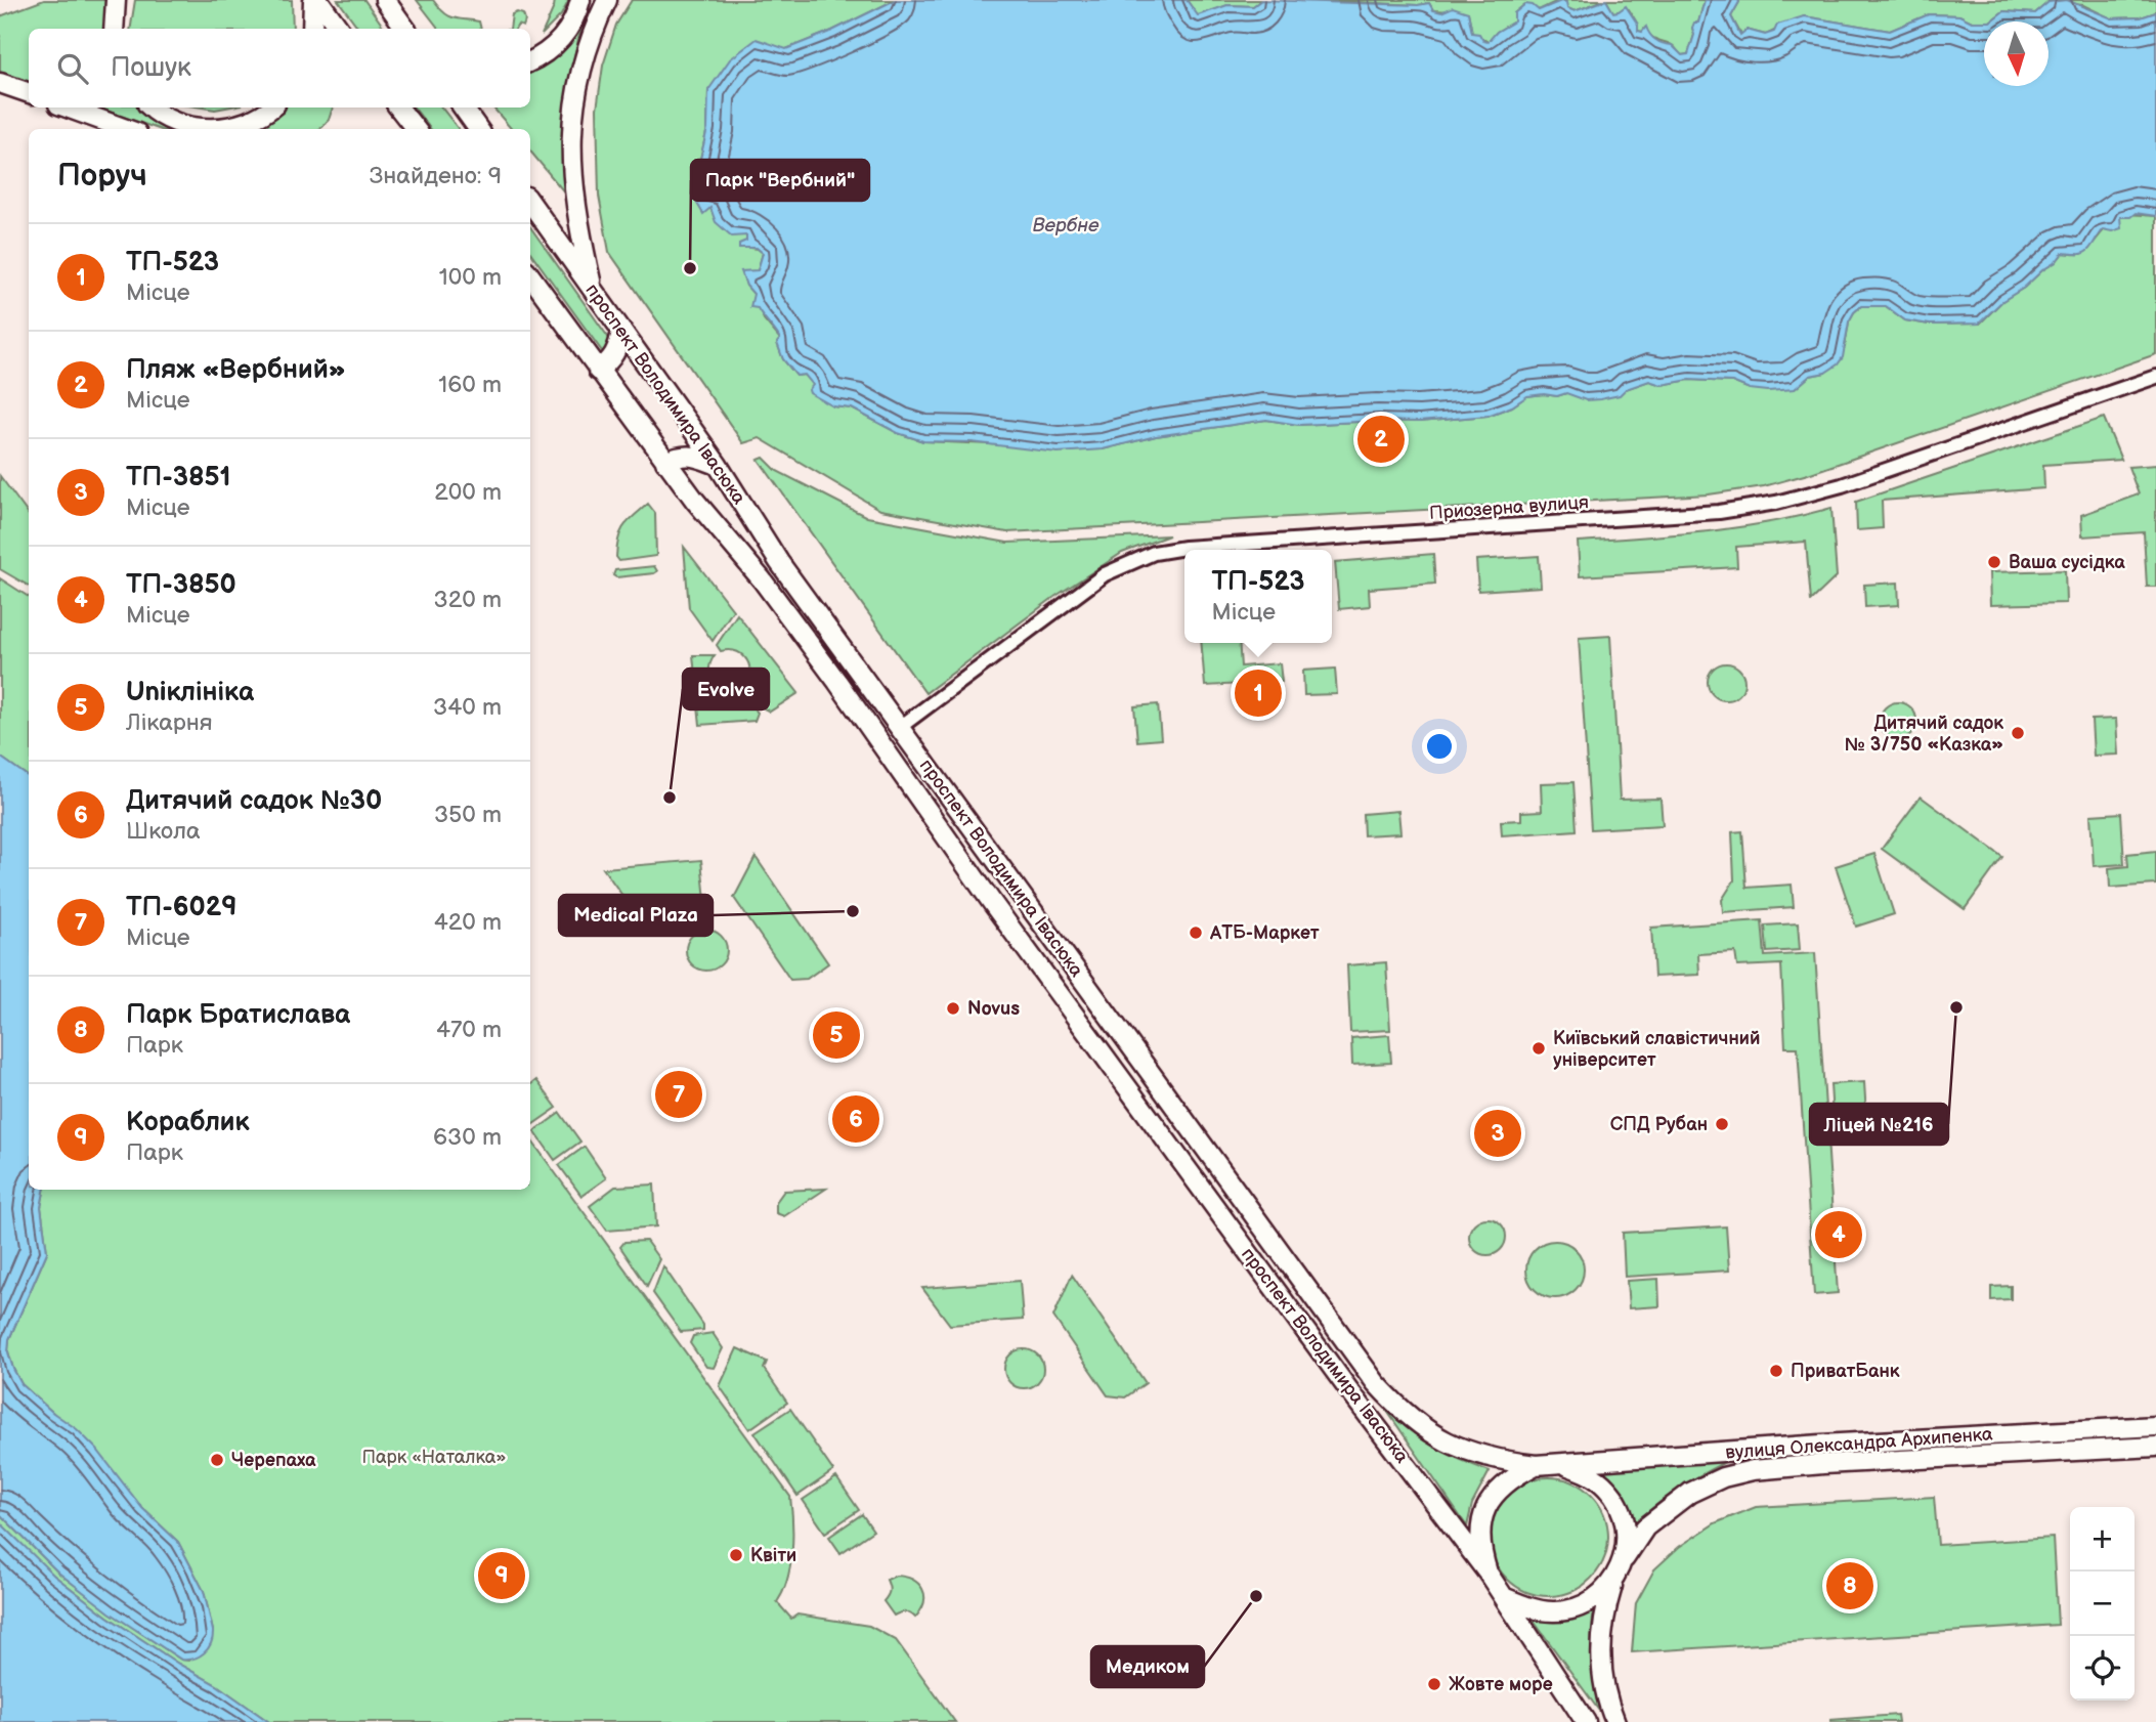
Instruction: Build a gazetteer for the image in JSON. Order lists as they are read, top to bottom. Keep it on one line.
{"streets":{"main road":["проспект Володимира Івасюка","вулиця Олександра Архипенка"],"street":["Приозерна вулиця"]},"crossings":[["проспект Володимира Івасюка","Приозерна вулиця"],["проспект Володимира Івасюка","вулиця Олександра Архипенка"]],"water":["Вербне"],"parks":["Парк «Наталка»"],"places":["Парк \"Вербний\"","Ваша сусідка","Дитячий садок № 3/750 «Казка»","Evolve","Medical Plaza","АТБ-Маркет","Ліцей №216","Novus","Київський славістичний університет","СПД Рубан","ПриватБанк","Черепаха","Квіти","Медиком","Жовте море"],"north":"bottom","page":{"search":"Пошук","heading":["Поруч","Знайдено: 9"],"list":[{"mark":"1","name":"ТП-523","note":"Місце","value":"100 m"},{"mark":"2","name":"Пляж «Вербний»","note":"Місце","value":"160 m"},{"mark":"3","name":"ТП-3851","note":"Місце","value":"200 m"},{"mark":"4","name":"ТП-3850","note":"Місце","value":"320 m"},{"mark":"5","name":"Uniклініка","note":"Лікарня","value":"340 m"},{"mark":"6","name":"Дитячий садок №30","note":"Школа","value":"350 m"},{"mark":"7","name":"ТП-6029","note":"Місце","value":"420 m"},{"mark":"8","name":"Парк Братислава","note":"Парк","value":"470 m"},{"mark":"9","name":"Кораблик","note":"Парк","value":"630 m"}],"pins":["2","1","5","7","6","3","4","9","8"],"popup":["ТП-523","Місце"],"map_buttons":["+","−"]}}
